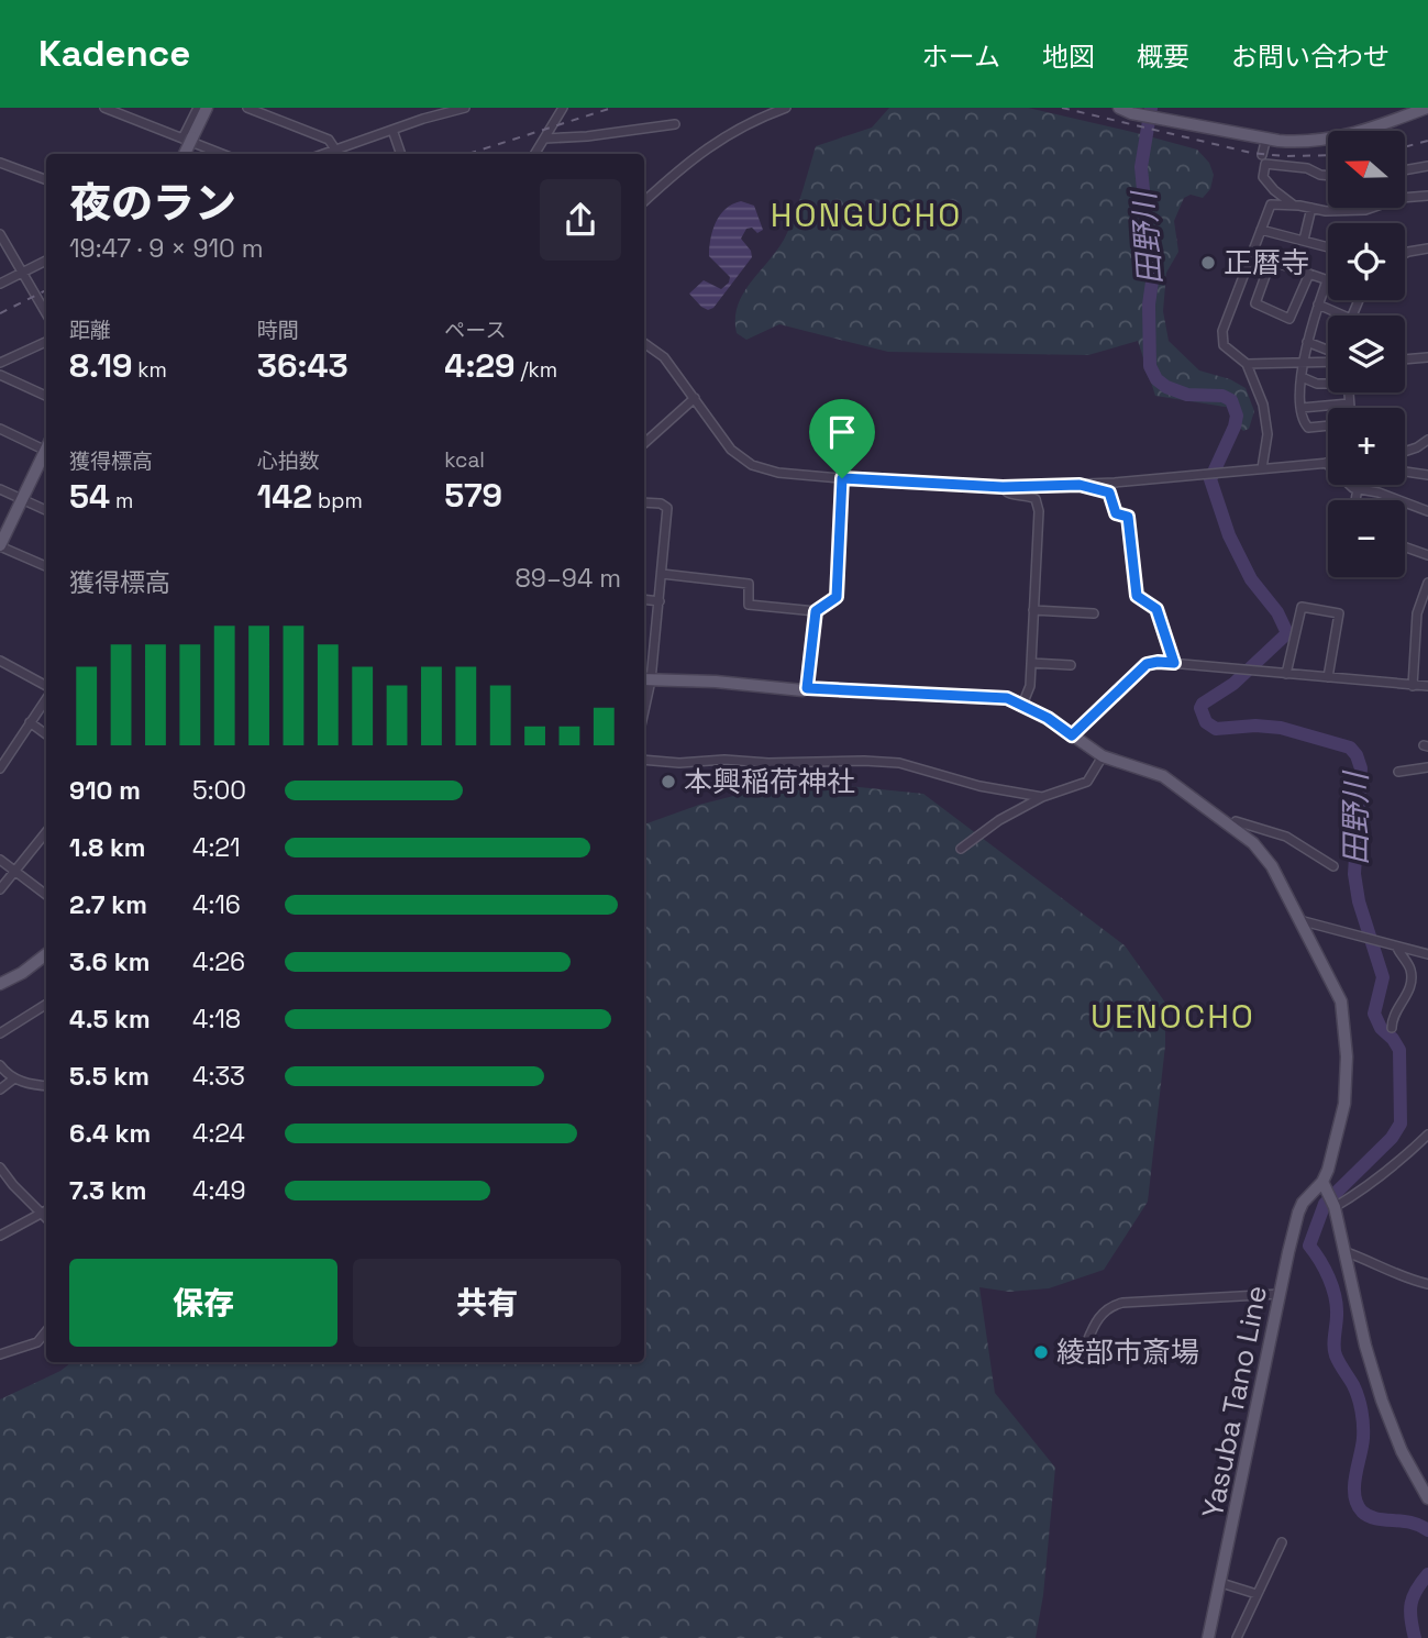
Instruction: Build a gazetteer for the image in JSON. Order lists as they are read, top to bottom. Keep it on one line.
{"streets":{"main road":["Yasuba Tano Line"]},"districts":["HONGUCHO","UENOCHO"],"water":["田野川"],"places":["正暦寺","本興稲荷神社","綾部市斎場"],"north":"left","page":{"header":"Kadence","nav":["ホーム","地図","概要","お問い合わせ"],"map_buttons":["+","−"],"heading":["夜のラン","19:47 · 9 × 910 m"],"stats":[["距離","8.19 km"],["時間","36:43"],["ペース","4:29 /km"],["獲得標高","54 m"],["心拍数","142 bpm"],["kcal","579"]],"chart":["獲得標高","89–94 m"],"list":[{"name":"910 m","note":"5:00"},{"name":"1.8 km","note":"4:21"},{"name":"2.7 km","note":"4:16"},{"name":"3.6 km","note":"4:26"},{"name":"4.5 km","note":"4:18"},{"name":"5.5 km","note":"4:33"},{"name":"6.4 km","note":"4:24"},{"name":"7.3 km","note":"4:49"}],"buttons":["保存","共有"]}}
